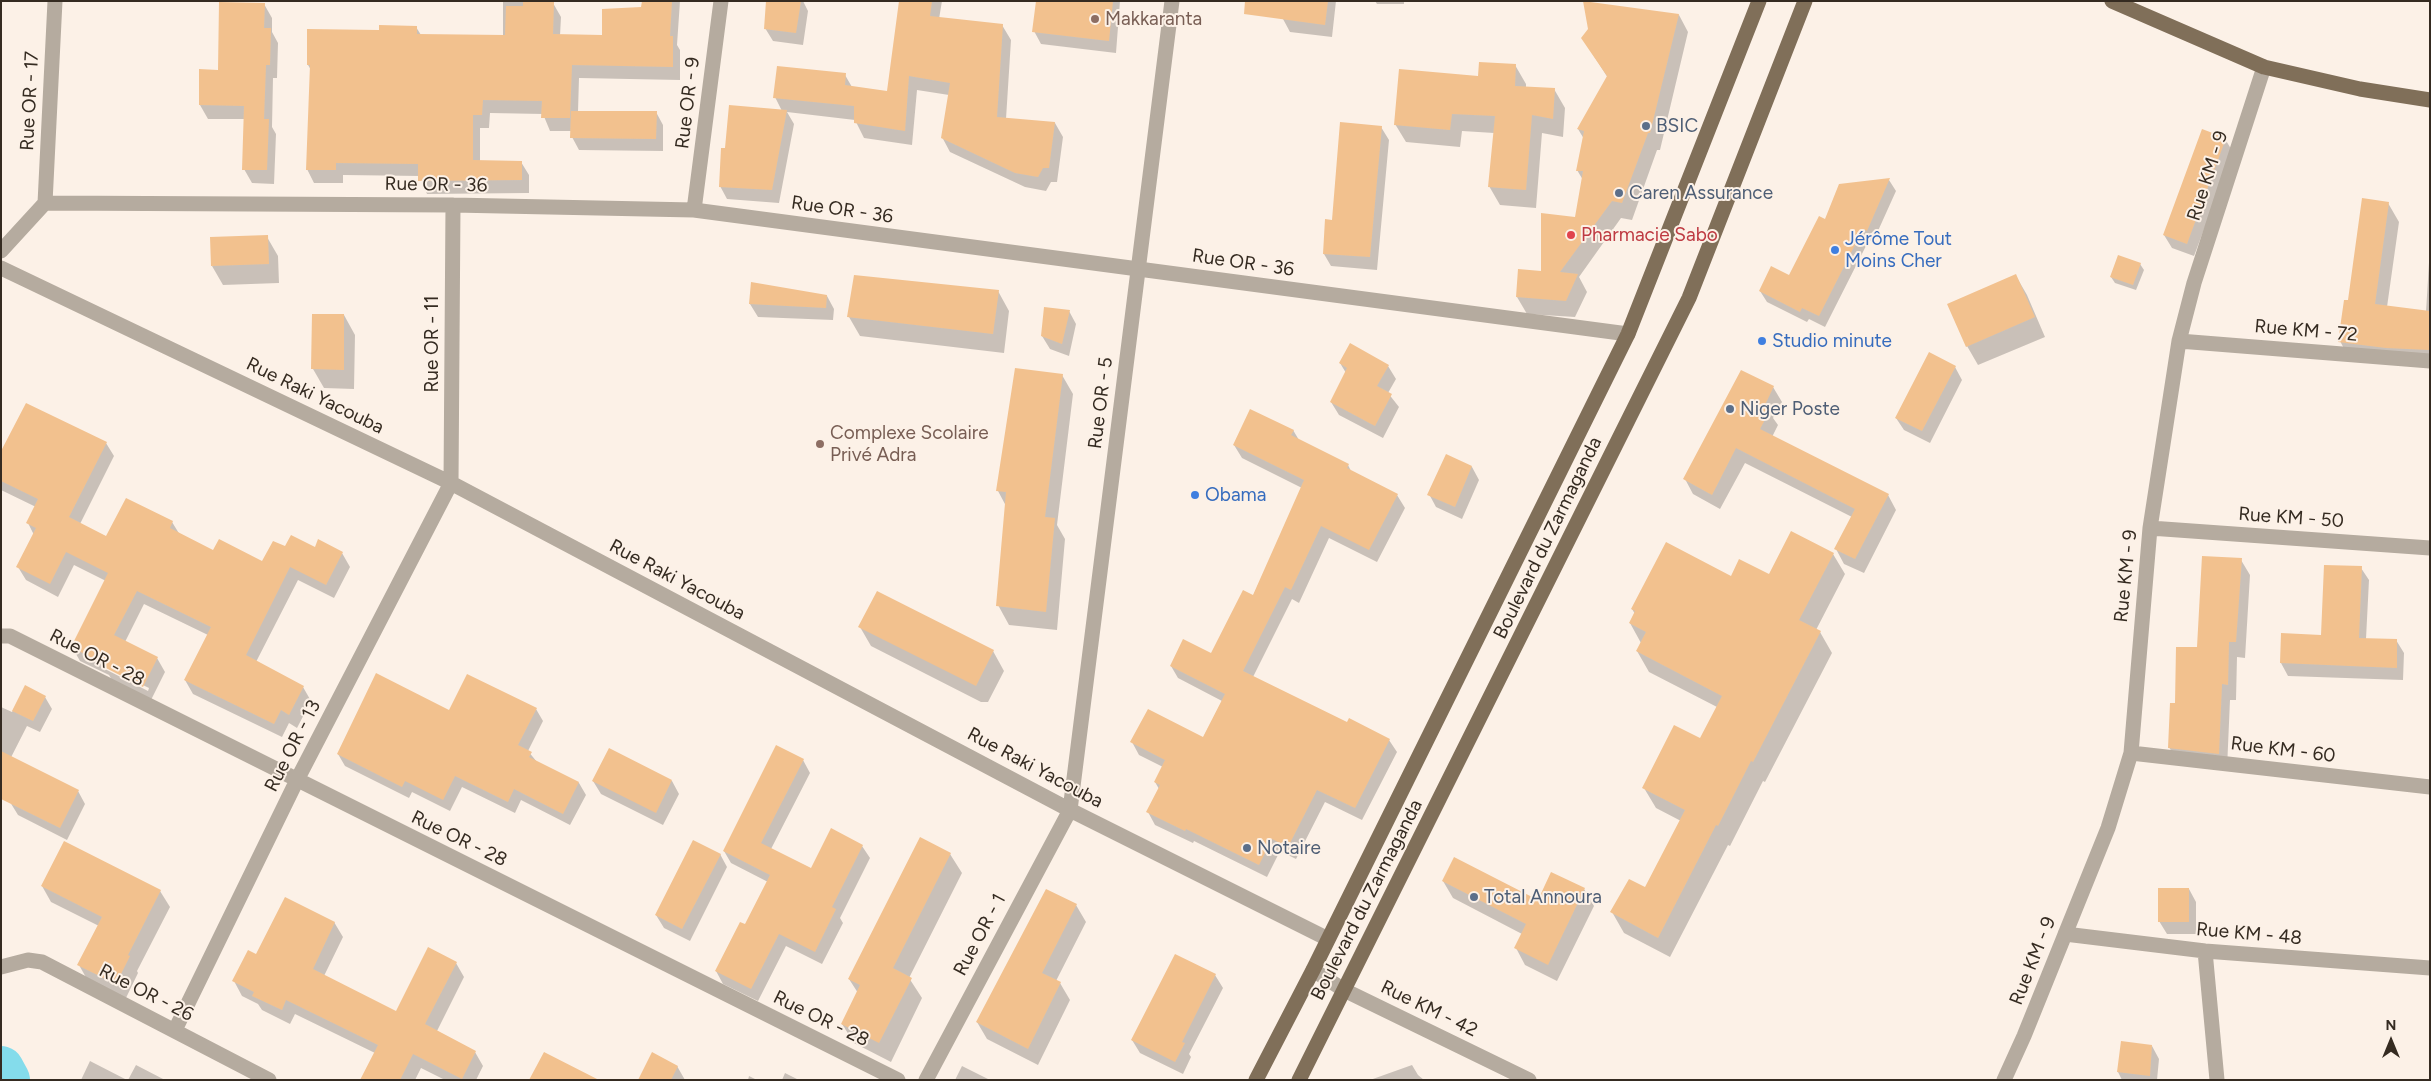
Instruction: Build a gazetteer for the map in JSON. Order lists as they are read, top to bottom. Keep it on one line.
{"streets":{"main road":["Boulevard du Zarmaganda"],"street":["Rue OR - 17","Rue OR - 9","Rue KM - 9","Rue OR - 36","Rue KM - 72","Rue OR - 11","Rue Raki Yacouba","Rue OR - 5","Rue KM - 50","Rue OR - 28","Rue OR - 13","Rue KM - 60","Rue KM - 48","Rue OR - 1","Rue OR - 26","Rue KM - 42"]},"crossings":[["Rue OR - 17","Rue OR - 36"],["Rue OR - 9","Rue OR - 36"],["Rue KM - 9","Rue KM - 72"],["Rue KM - 9","Rue KM - 50"],["Rue KM - 9","Rue KM - 60"],["Rue KM - 9","Rue KM - 48"],["Rue OR - 36","Rue OR - 11"],["Rue OR - 36","Rue OR - 5"],["Rue OR - 36","Boulevard du Zarmaganda"],["Rue OR - 11","Rue Raki Yacouba"],["Rue OR - 11","Rue OR - 13"],["Rue Raki Yacouba","Rue OR - 5"],["Rue Raki Yacouba","Boulevard du Zarmaganda"],["Rue Raki Yacouba","Rue OR - 13"],["Rue Raki Yacouba","Rue OR - 1"],["Rue OR - 5","Rue OR - 1"],["Boulevard du Zarmaganda","Rue KM - 42"],["Rue OR - 28","Rue OR - 13"],["Rue OR - 13","Rue OR - 26"]],"places":["Makkaranta","BSIC","Caren Assurance","Pharmacie Sabo","Jérôme Tout Moins Cher","Studio minute","Niger Poste","Complexe Scolaire Privé Adra","Obama","Notaire","Total Annoura"],"north":"top"}
